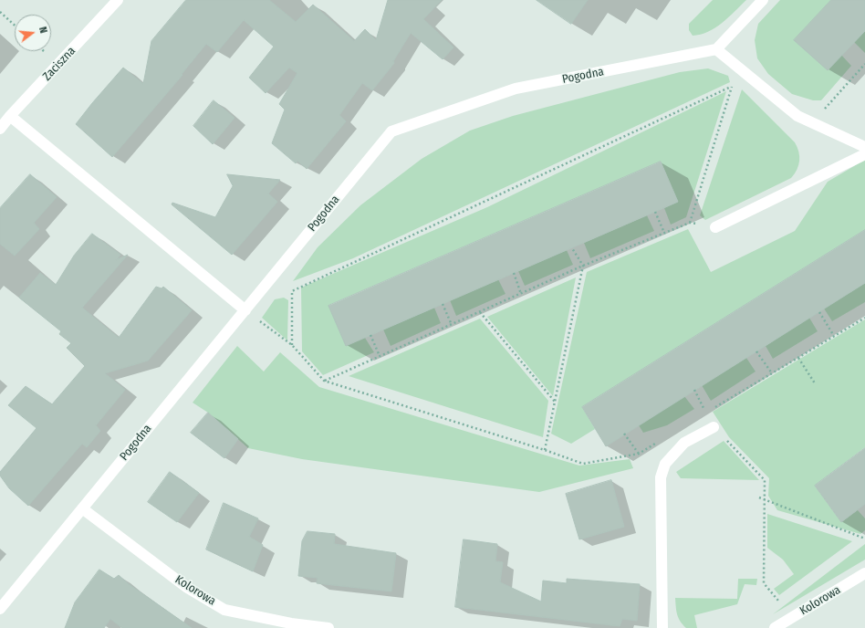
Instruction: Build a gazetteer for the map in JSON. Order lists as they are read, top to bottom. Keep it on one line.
{"streets":{"street":["Zaciszna","Pogodna","Kolorowa"]},"crossings":[["Pogodna","Kolorowa"]],"north":"right"}
